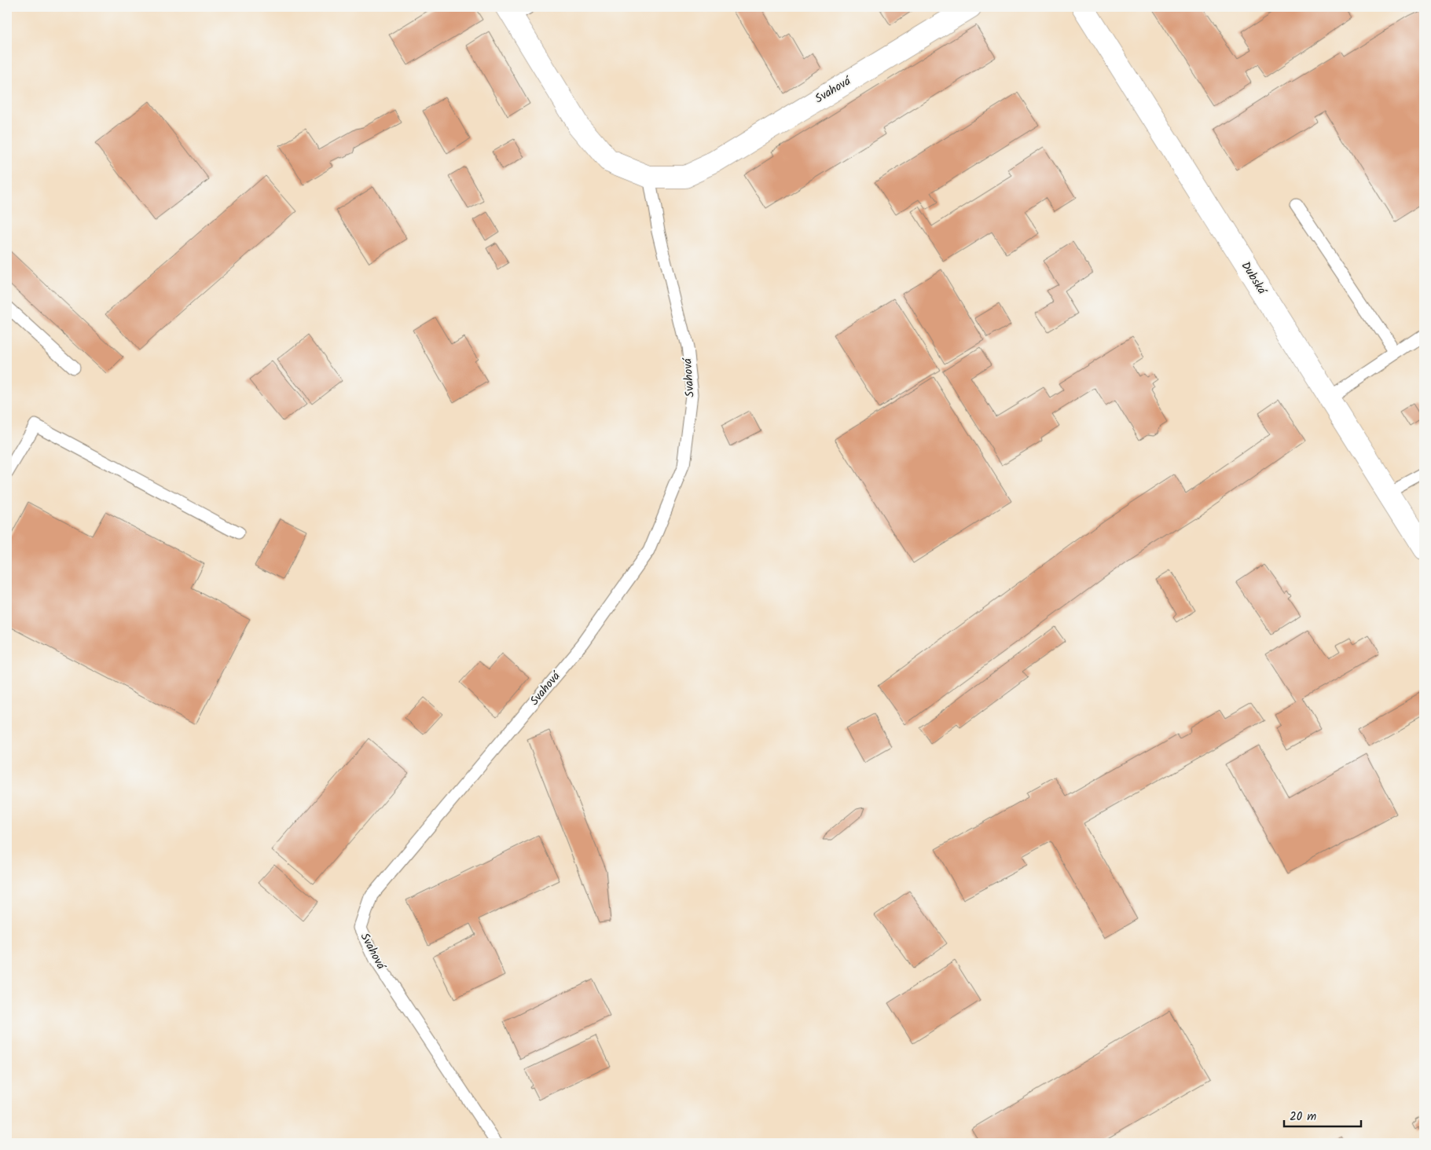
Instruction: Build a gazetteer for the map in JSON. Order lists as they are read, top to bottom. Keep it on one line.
{"streets":{"street":["Svahová","Dubská"]},"scale_bar":"20 m"}
